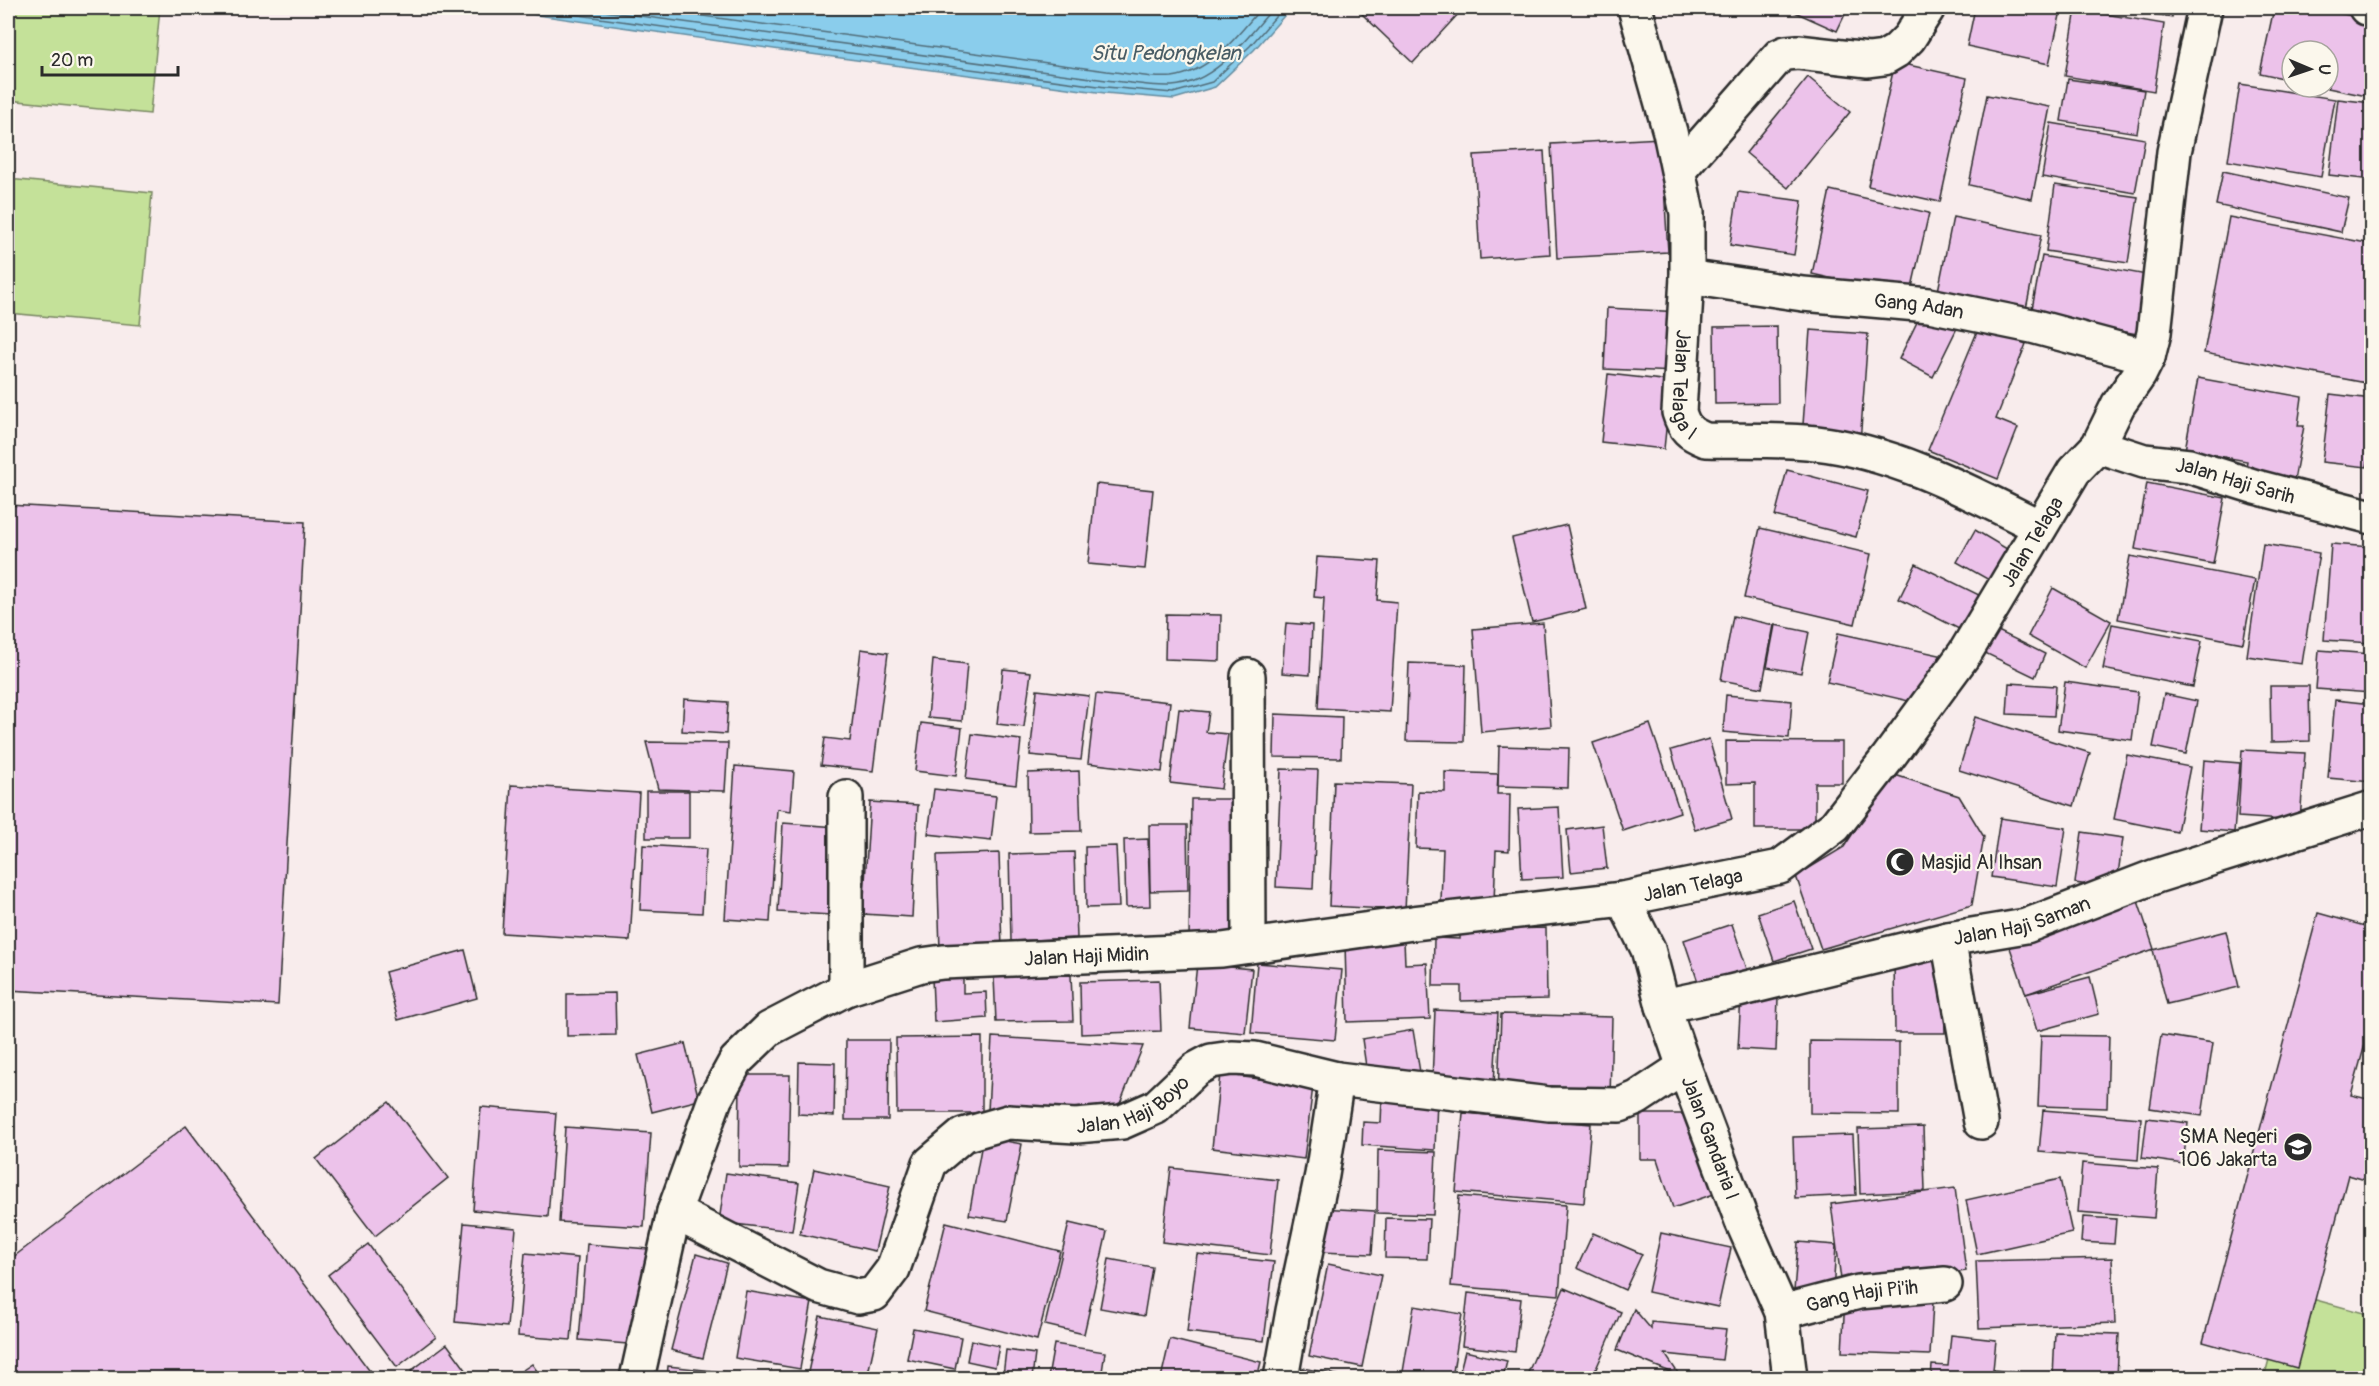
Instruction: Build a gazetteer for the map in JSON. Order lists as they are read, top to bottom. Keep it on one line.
{"streets":{"street":["Gang Adan","Jalan Telaga I","Jalan Haji Sarih","Jalan Telaga","Jalan Haji Saman","Jalan Haji Midin","Jalan Haji Boyo","Jalan Gandaria I","Gang Haji Pi'ih"]},"crossings":[["Gang Adan","Jalan Telaga I"],["Gang Adan","Jalan Telaga"],["Jalan Telaga I","Jalan Telaga"],["Jalan Haji Sarih","Jalan Telaga"],["Jalan Telaga","Jalan Haji Midin"],["Jalan Telaga","Jalan Gandaria I"],["Jalan Haji Saman","Jalan Gandaria I"],["Jalan Haji Midin","Jalan Haji Boyo"],["Jalan Haji Midin","Jalan Gandaria I"],["Jalan Haji Boyo","Jalan Gandaria I"],["Jalan Gandaria I","Gang Haji Pi'ih"]],"water":["Situ Pedongkelan"],"places":{"mosque":["Masjid Al Ihsan"],"school or university":["SMA Negeri 106 Jakarta"]},"scale_bar":"20 m","north":"right"}
